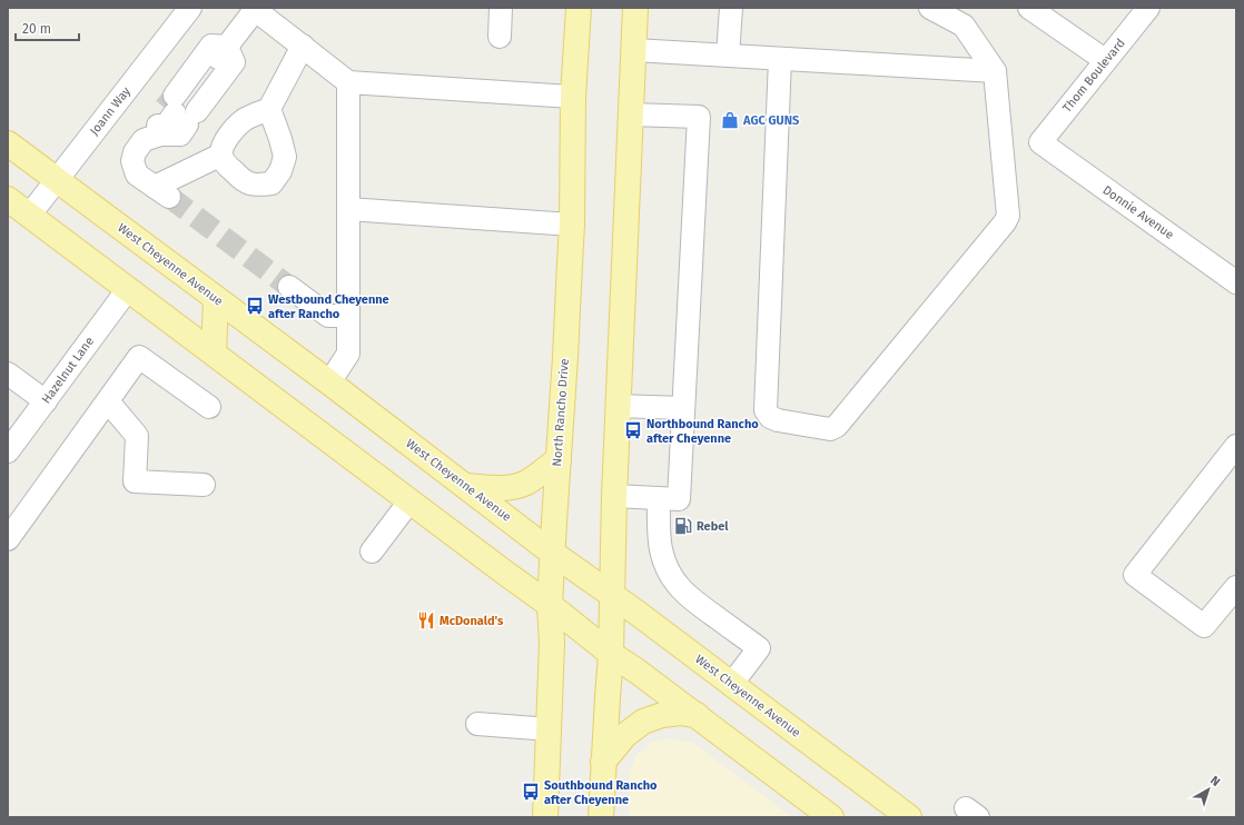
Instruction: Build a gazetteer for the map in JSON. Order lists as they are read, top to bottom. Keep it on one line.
{"streets":{"main road":["West Cheyenne Avenue","North Rancho Drive"],"street":["Thom Boulevard","Joann Way","Donnie Avenue","Hazelnut Lane"]},"crossings":[["Thom Boulevard","Donnie Avenue"],["Joann Way","West Cheyenne Avenue"],["West Cheyenne Avenue","North Rancho Drive"]],"places":{"shop":["AGC GUNS"],"bus stop":["Westbound Cheyenne after Rancho","Northbound Rancho after Cheyenne","Southbound Rancho after Cheyenne"],"fuel station":["Rebel"],"restaurant":["McDonald's"]},"scale_bar":"20 m","north":"top right"}
